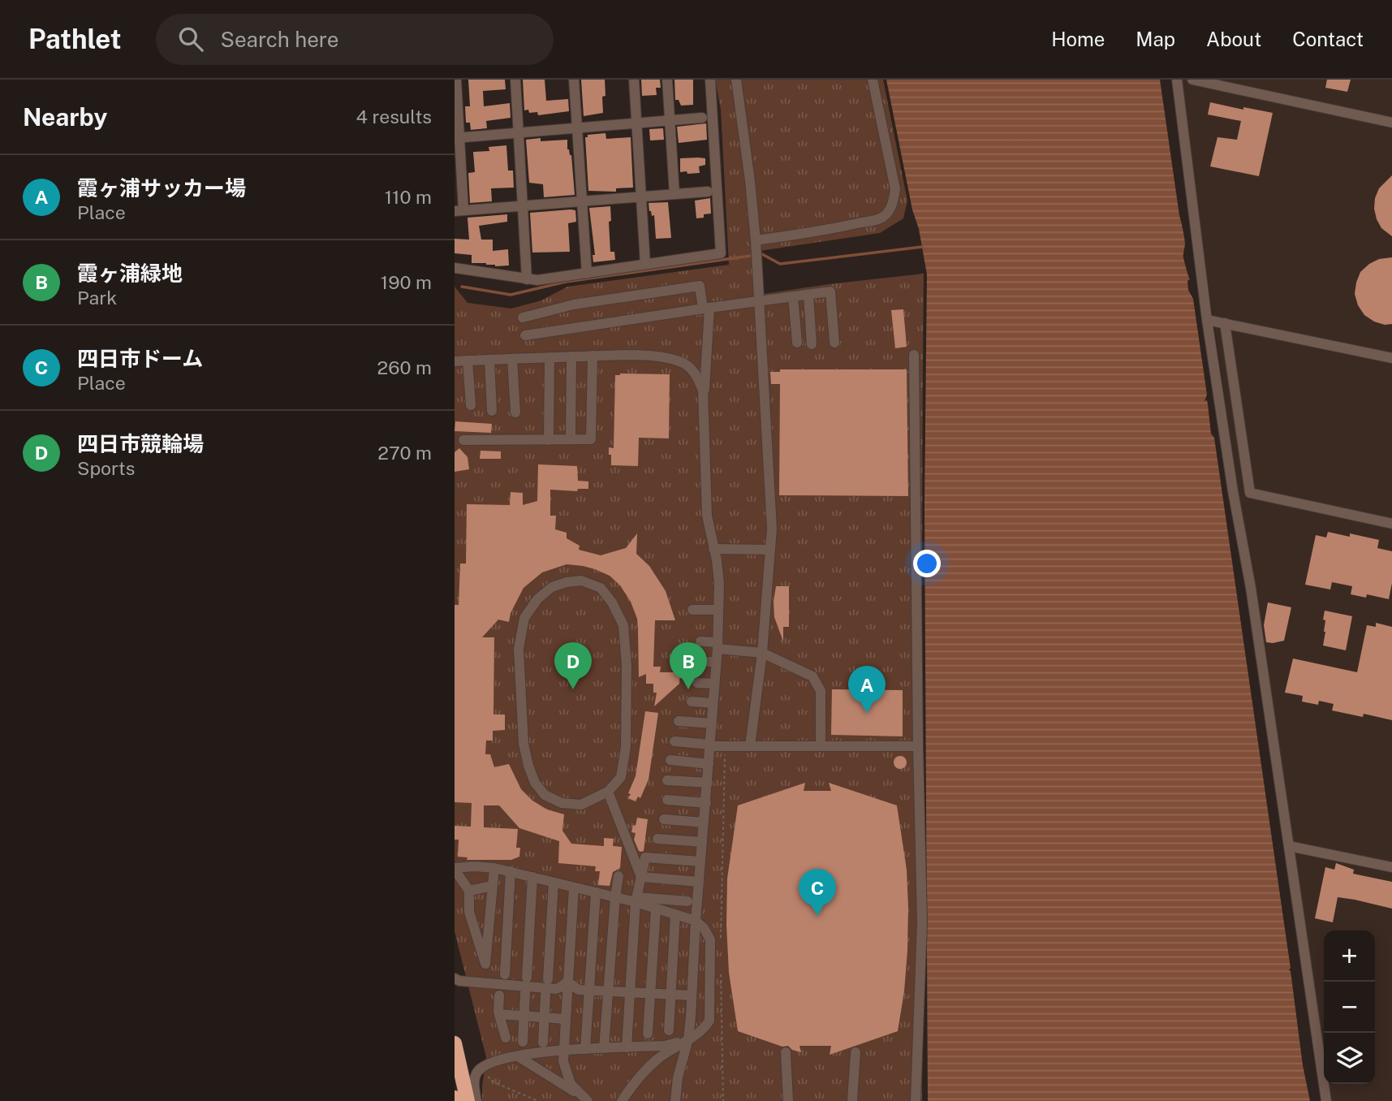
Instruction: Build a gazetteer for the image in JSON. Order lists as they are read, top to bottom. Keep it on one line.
{"page":{"header":"Pathlet","search":"Search here","nav":["Home","Map","About","Contact"],"heading":["Nearby","4 results"],"list":[{"mark":"A","name":"霞ヶ浦サッカー場","note":"Place","value":"110 m"},{"mark":"B","name":"霞ヶ浦緑地","note":"Park","value":"190 m"},{"mark":"C","name":"四日市ドーム","note":"Place","value":"260 m"},{"mark":"D","name":"四日市競輪場","note":"Sports","value":"270 m"}],"pins":["B","D","A","C"],"map_buttons":["+","−"]}}
